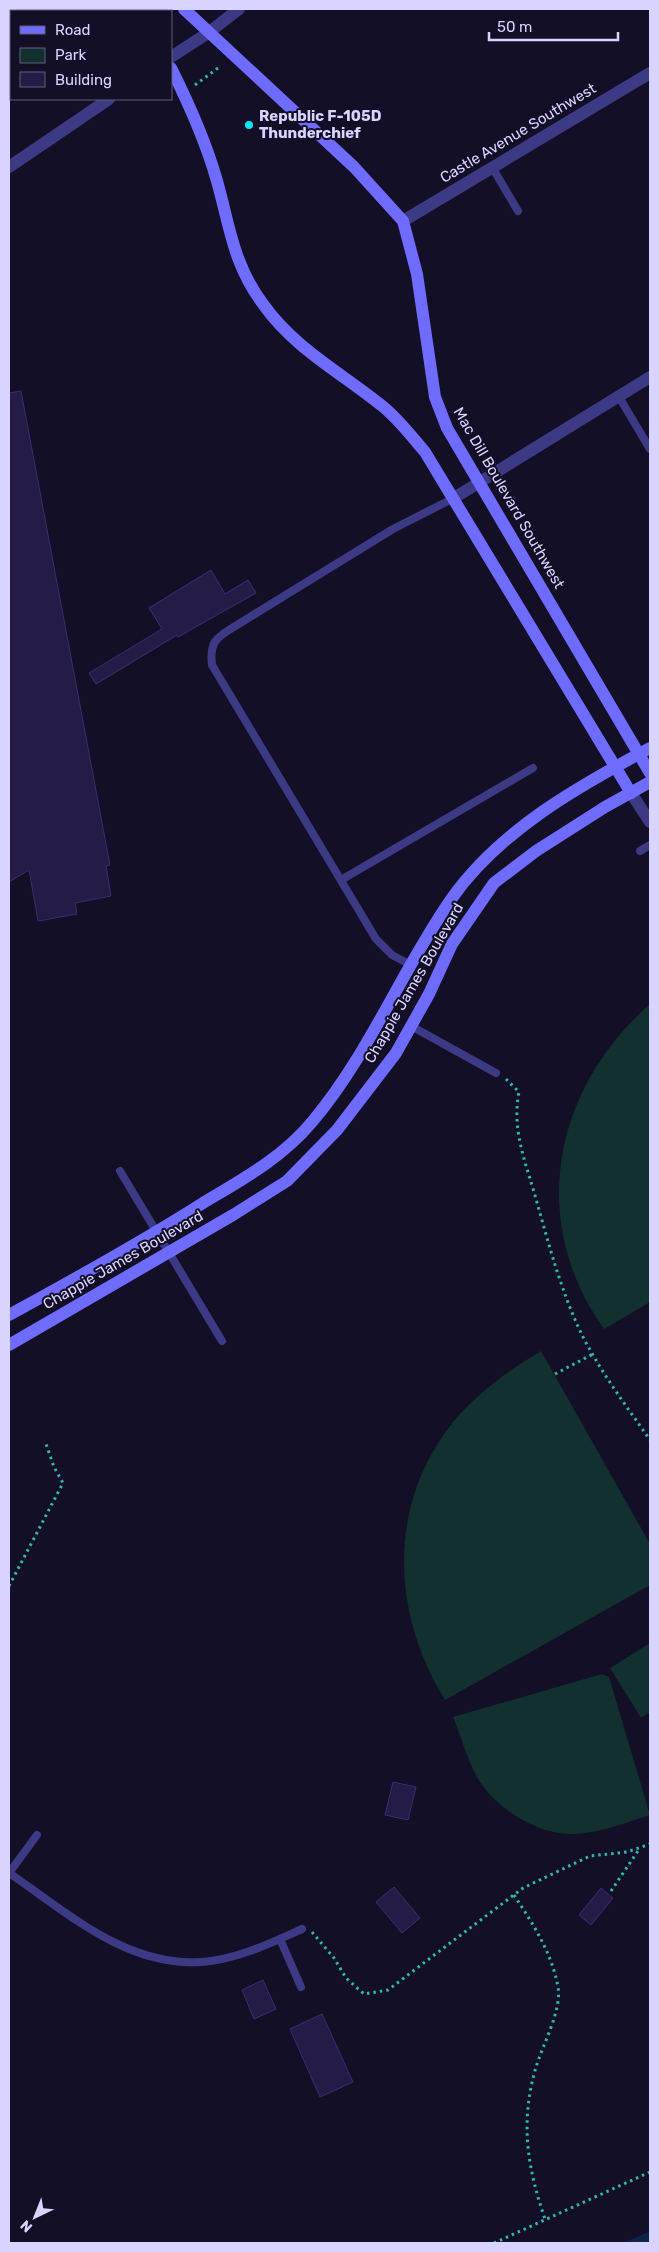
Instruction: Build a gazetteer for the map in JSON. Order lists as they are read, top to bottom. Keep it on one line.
{"streets":{"street":["Castle Avenue Southwest","Mac Dill Boulevard Southwest","Chappie James Boulevard"]},"crossings":[["Castle Avenue Southwest","Mac Dill Boulevard Southwest"],["Mac Dill Boulevard Southwest","Chappie James Boulevard"]],"places":["Republic F-105D Thunderchief"],"legend":["Road","Park","Building"],"scale_bar":"50 m","north":"bottom left"}
